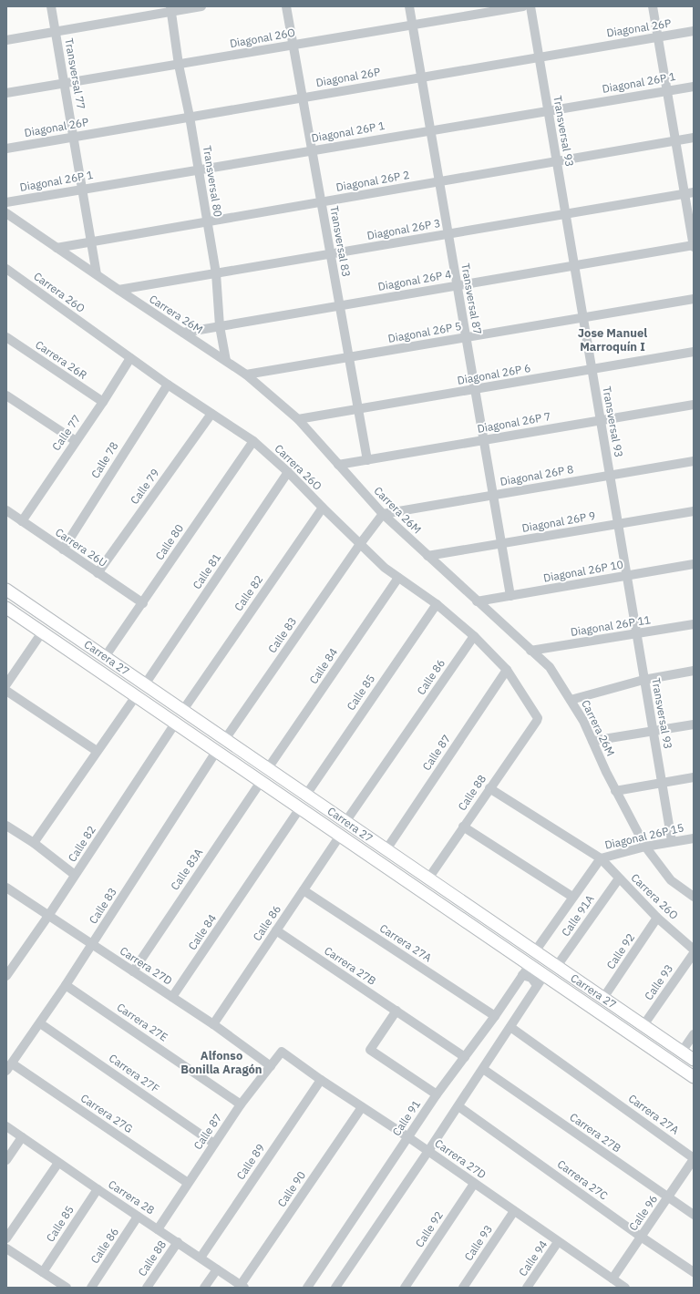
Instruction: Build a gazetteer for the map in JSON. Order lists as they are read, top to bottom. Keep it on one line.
{"streets":{"main road":["Carrera 27"],"street":["Diagonal 26P","Diagonal 26O","Transversal 77","Diagonal 26P 1","Transversal 93","Transversal 80","Diagonal 26P 2","Diagonal 26P 3","Transversal 83","Diagonal 26P 4","Carrera 26O","Transversal 87","Carrera 26M","Diagonal 26P 5","Carrera 26R","Diagonal 26P 6","Diagonal 26P 7","Calle 77","Calle 78","Diagonal 26P 8","Calle 79","Diagonal 26P 9","Calle 80","Carrera 26U","Calle 81","Diagonal 26P 10","Calle 82","Diagonal 26P 11","Calle 83","Calle 84","Calle 86","Calle 85","Calle 87","Calle 88","Diagonal 26P 15","Calle 83A","Calle 91A","Carrera 27A","Calle 92","Carrera 27D","Carrera 27B","Calle 93","Carrera 27E","Carrera 27F","Carrera 27G","Calle 91","Calle 89","Carrera 27C","Calle 90","Carrera 28","Calle 96","Calle 94"]},"crossings":[["Diagonal 26P","Transversal 77"],["Diagonal 26P","Transversal 93"],["Diagonal 26P","Transversal 80"],["Diagonal 26P","Transversal 83"],["Diagonal 26P","Transversal 87"],["Diagonal 26O","Transversal 77"],["Diagonal 26O","Transversal 80"],["Diagonal 26O","Transversal 83"],["Diagonal 26O","Transversal 87"],["Transversal 77","Diagonal 26P 1"],["Transversal 77","Diagonal 26P 2"],["Transversal 77","Carrera 26M"],["Diagonal 26P 1","Transversal 93"],["Diagonal 26P 1","Transversal 80"],["Diagonal 26P 1","Transversal 83"],["Diagonal 26P 1","Transversal 87"],["Transversal 93","Diagonal 26P 2"],["Transversal 93","Diagonal 26P 3"],["Transversal 93","Diagonal 26P 4"],["Transversal 93","Diagonal 26P 5"],["Transversal 93","Diagonal 26P 6"],["Transversal 93","Diagonal 26P 7"],["Transversal 93","Diagonal 26P 8"],["Transversal 93","Diagonal 26P 9"],["Transversal 93","Diagonal 26P 10"],["Transversal 93","Diagonal 26P 11"],["Transversal 93","Diagonal 26P 15"],["Transversal 80","Diagonal 26P 2"],["Transversal 80","Diagonal 26P 3"],["Transversal 80","Diagonal 26P 4"],["Transversal 80","Carrera 26M"],["Diagonal 26P 2","Transversal 83"],["Diagonal 26P 2","Transversal 87"],["Diagonal 26P 2","Carrera 26M"],["Diagonal 26P 3","Transversal 83"],["Diagonal 26P 3","Transversal 87"],["Diagonal 26P 3","Carrera 26M"],["Transversal 83","Diagonal 26P 4"],["Transversal 83","Diagonal 26P 5"],["Transversal 83","Diagonal 26P 6"],["Transversal 83","Diagonal 26P 7"],["Diagonal 26P 4","Transversal 87"],["Diagonal 26P 4","Carrera 26M"],["Carrera 26O","Calle 77"],["Carrera 26O","Calle 78"],["Carrera 26O","Calle 79"],["Carrera 26O","Calle 80"],["Carrera 26O","Calle 81"],["Carrera 26O","Calle 82"],["Carrera 26O","Calle 83"],["Carrera 26O","Calle 84"],["Carrera 26O","Calle 86"],["Carrera 26O","Calle 85"],["Carrera 26O","Calle 87"],["Carrera 26O","Calle 88"],["Carrera 26O","Diagonal 26P 15"],["Carrera 26O","Calle 91A"],["Carrera 26O","Calle 92"],["Transversal 87","Diagonal 26P 5"],["Transversal 87","Diagonal 26P 6"],["Transversal 87","Diagonal 26P 7"],["Transversal 87","Diagonal 26P 8"],["Transversal 87","Diagonal 26P 9"],["Transversal 87","Diagonal 26P 10"],["Carrera 26M","Diagonal 26P 5"],["Carrera 26M","Diagonal 26P 6"],["Carrera 26M","Diagonal 26P 7"],["Carrera 26M","Diagonal 26P 8"],["Carrera 26M","Diagonal 26P 9"],["Carrera 26M","Diagonal 26P 10"],["Carrera 26M","Diagonal 26P 11"],["Carrera 26M","Calle 83"],["Carrera 26M","Diagonal 26P 15"],["Carrera 26R","Calle 77"],["Calle 77","Carrera 26U"],["Calle 78","Carrera 26U"],["Diagonal 26P 8","Calle 83"],["Calle 79","Carrera 26U"],["Calle 80","Carrera 26U"],["Calle 80","Carrera 27"],["Calle 81","Carrera 27"],["Calle 82","Carrera 27"],["Calle 82","Carrera 27D"],["Calle 83","Carrera 27"],["Calle 83","Carrera 27D"],["Calle 83","Carrera 27E"],["Calle 83","Carrera 27F"],["Calle 83","Carrera 27G"],["Carrera 27","Calle 84"],["Carrera 27","Calle 86"],["Carrera 27","Calle 85"],["Carrera 27","Calle 87"],["Carrera 27","Calle 88"],["Carrera 27","Calle 83A"],["Carrera 27","Calle 91A"],["Carrera 27","Calle 92"],["Carrera 27","Calle 93"],["Carrera 27","Calle 91"],["Calle 84","Carrera 27D"],["Calle 86","Carrera 27A"],["Calle 86","Carrera 27D"],["Calle 86","Carrera 27B"],["Calle 86","Carrera 28"],["Calle 85","Carrera 28"],["Calle 87","Carrera 27D"],["Calle 87","Carrera 27E"],["Calle 87","Carrera 27F"],["Calle 87","Carrera 27G"],["Calle 87","Carrera 28"],["Calle 88","Carrera 28"],["Calle 83A","Carrera 27D"],["Carrera 27A","Calle 91"],["Carrera 27A","Calle 96"],["Calle 92","Carrera 27D"],["Carrera 27D","Calle 93"],["Carrera 27D","Calle 91"],["Carrera 27D","Calle 89"],["Carrera 27D","Calle 90"],["Carrera 27D","Calle 96"],["Carrera 27D","Calle 94"],["Carrera 27B","Calle 91"],["Carrera 27B","Calle 96"],["Calle 89","Carrera 28"],["Carrera 27C","Calle 96"],["Calle 90","Carrera 28"]],"districts":["Jose Manuel Marroquín I","Alfonso Bonilla Aragón"]}
